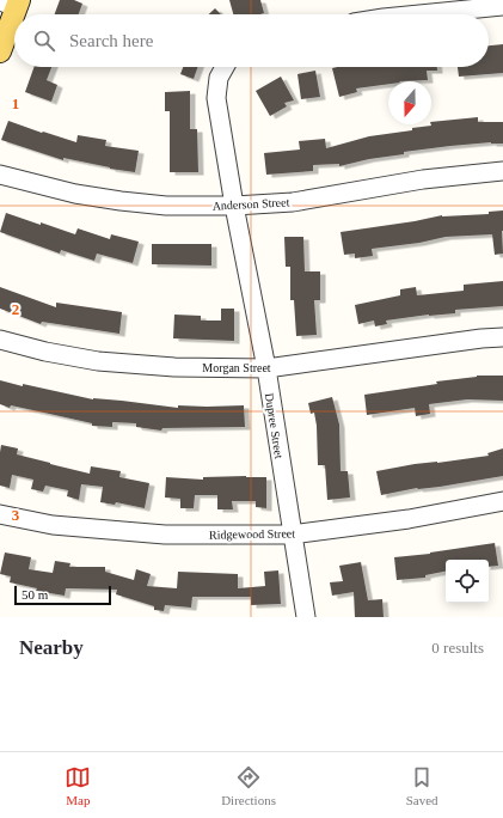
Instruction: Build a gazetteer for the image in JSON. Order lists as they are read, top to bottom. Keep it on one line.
{"streets":{"street":["Anderson Street","Morgan Street","Dupree Street","Ridgewood Street"]},"crossings":[["Anderson Street","Dupree Street"],["Morgan Street","Dupree Street"],["Dupree Street","Ridgewood Street"]],"scale_bar":"50 m","north":"bottom","page":{"search":"Search here","scale":"50 m","heading":["Nearby","0 results"],"nav":["Map","Directions","Saved"]},"grid":{"rows":["1","2","3"]}}
